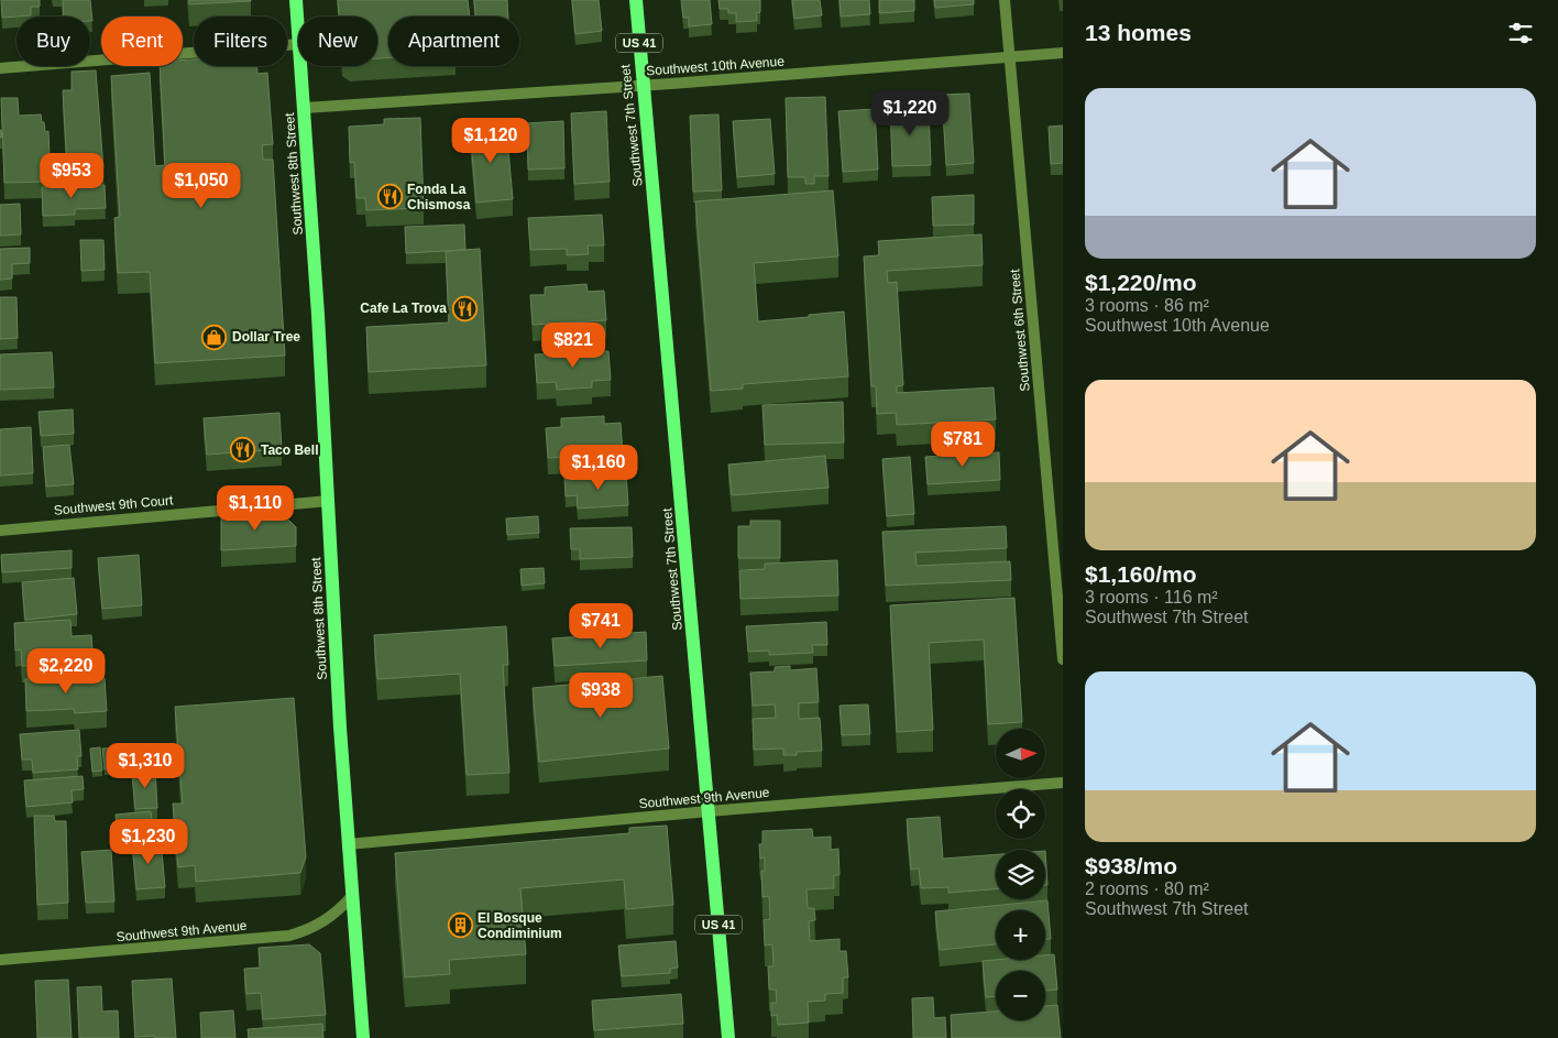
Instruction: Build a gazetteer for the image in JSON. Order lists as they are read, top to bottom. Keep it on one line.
{"streets":{"main road":["US 41","Southwest 7th Street","Southwest 8th Street"],"street":["Southwest 10th Avenue","Southwest 6th Street","Southwest 9th Court","Southwest 9th Avenue"]},"crossings":[["Southwest 10th Avenue","Southwest 7th Street"],["Southwest 10th Avenue","Southwest 8th Street"],["Southwest 10th Avenue","Southwest 6th Street"],["Southwest 7th Street","Southwest 9th Avenue"],["Southwest 8th Street","Southwest 9th Court"],["Southwest 8th Street","Southwest 9th Avenue"]],"places":{"restaurant":["Fonda La Chismosa","Cafe La Trova","Taco Bell"],"shop":["Dollar Tree"],"building":["El Bosque Condiminium"]},"north":"right","page":{"heading":"13 homes","chip":["Buy","Rent","Filters","New","Apartment"],"list":[{"name":"$1,220/mo","note":"3 rooms · 86 m² · Southwest 10th Avenue"},{"name":"$1,160/mo","note":"3 rooms · 116 m² · Southwest 7th Street"},{"name":"$938/mo","note":"2 rooms · 80 m² · Southwest 7th Street"}],"price":["$1,220","$1,120","$953","$1,050","$821","$781","$1,160","$1,110","$741","$2,220","$938","$1,310","$1,230"],"map_buttons":["+","−"]}}
